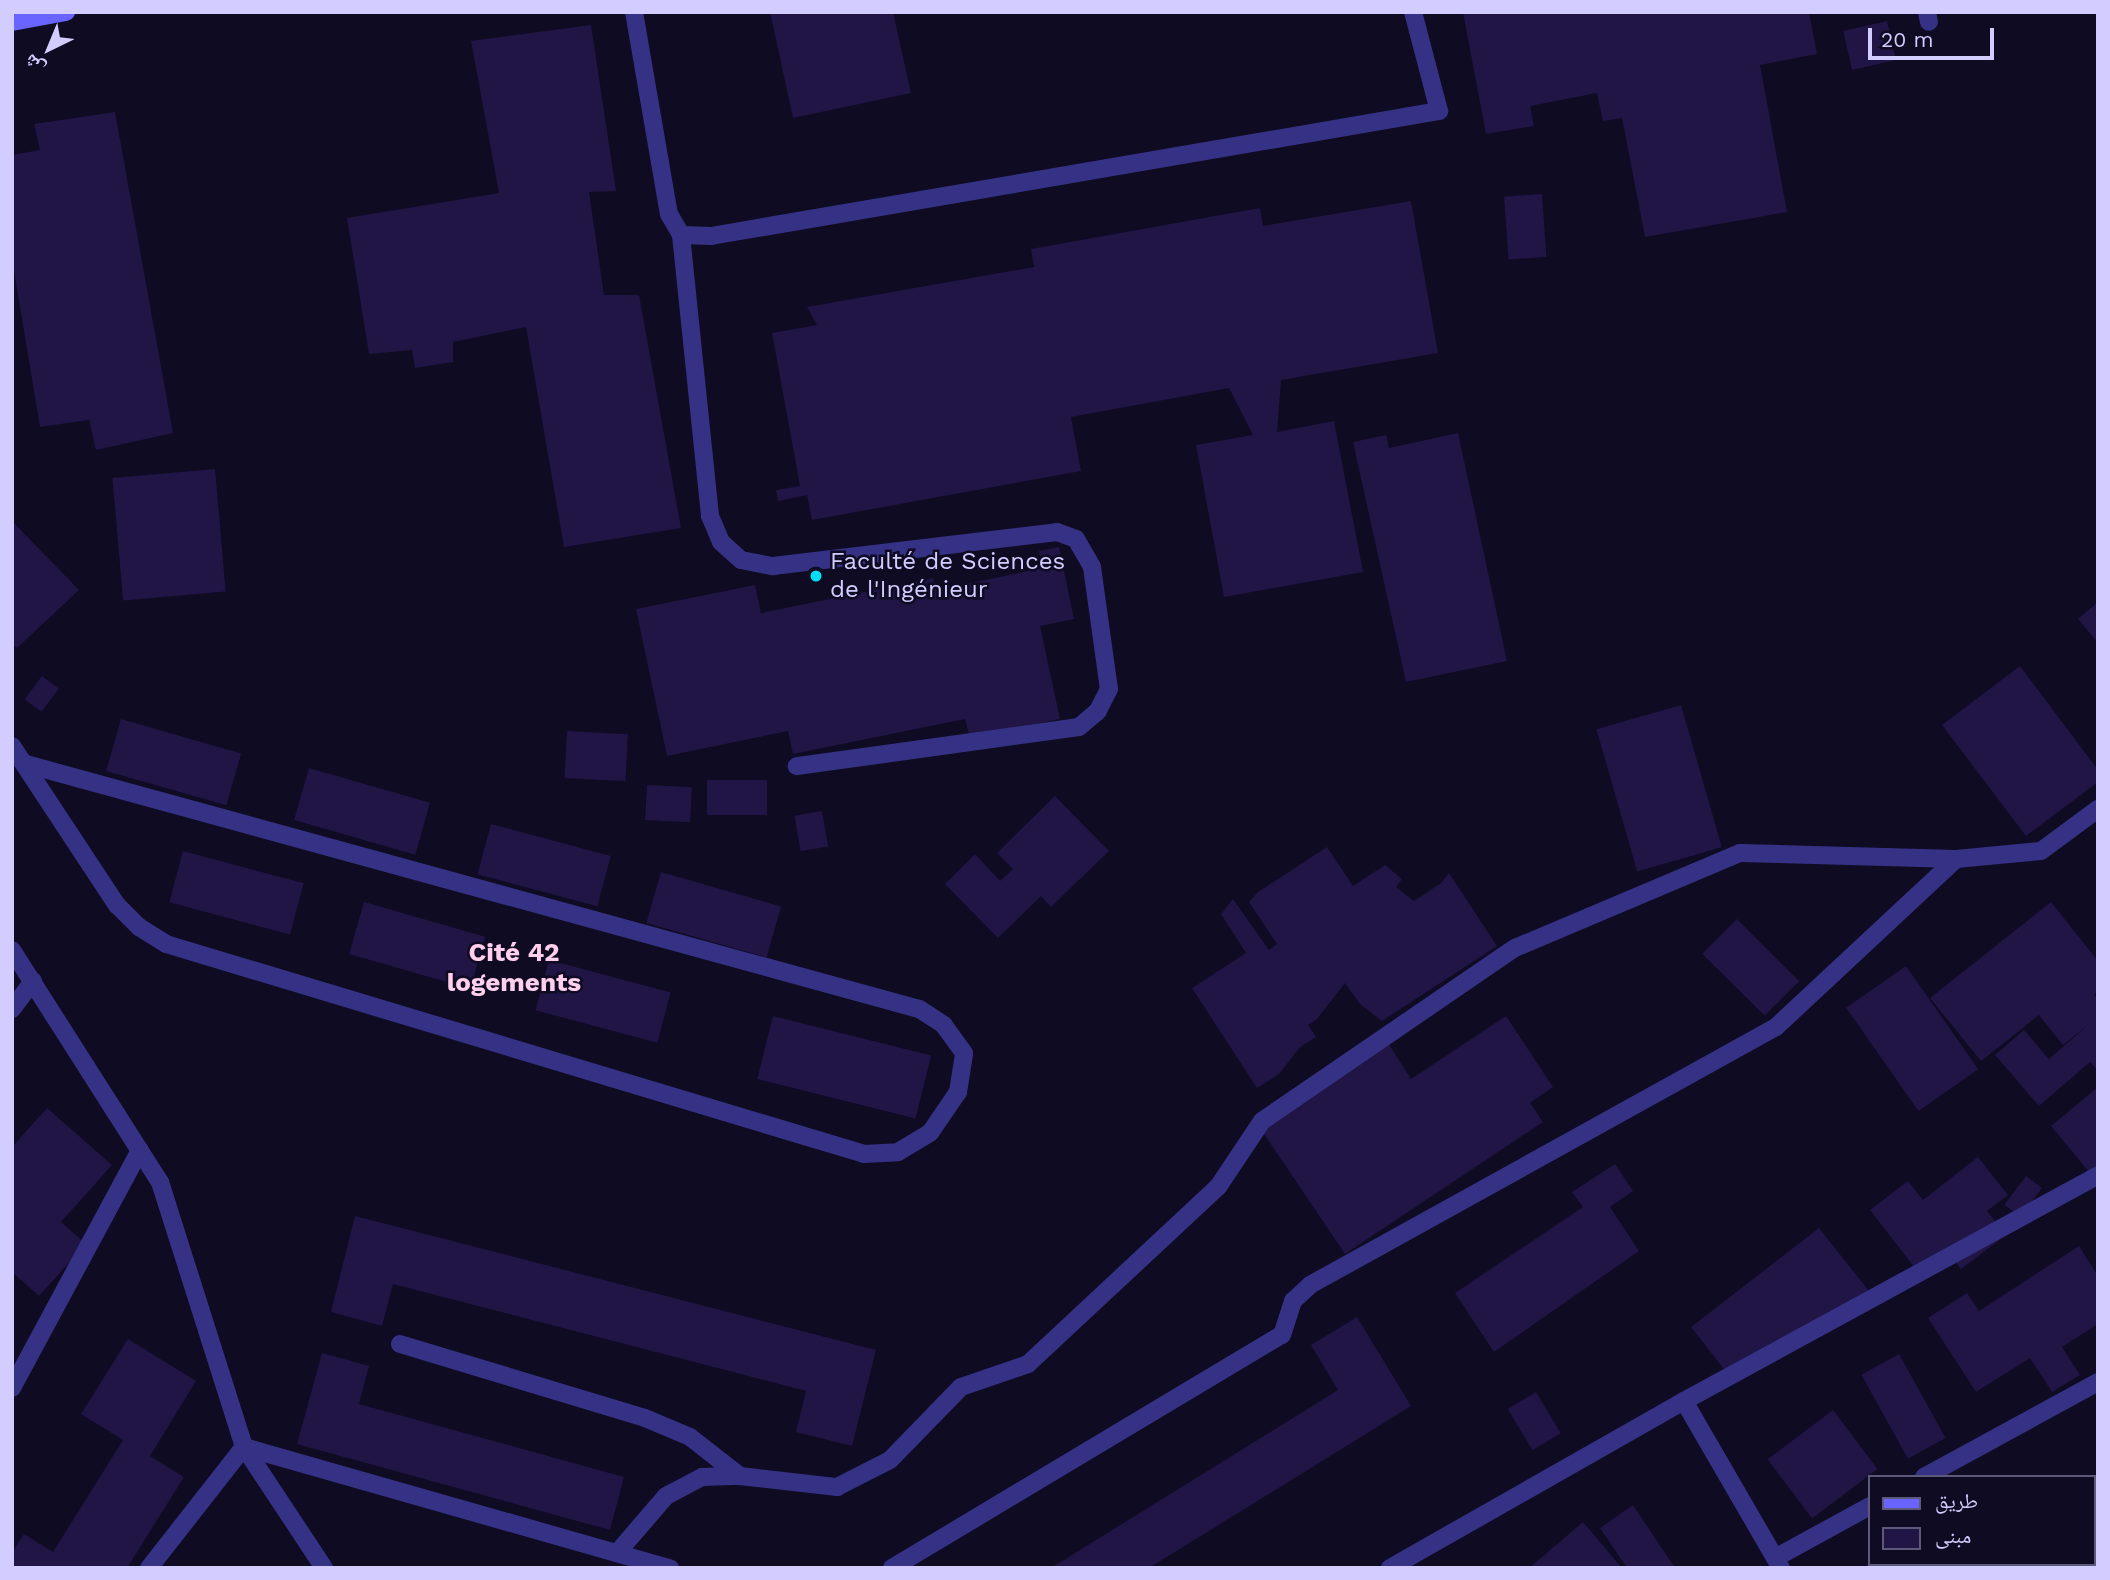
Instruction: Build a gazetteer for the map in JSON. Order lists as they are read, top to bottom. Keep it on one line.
{"districts":["Cité 42 logements"],"places":["Faculté de Sciences de l'Ingénieur"],"legend":["طريق","مبنى"],"scale_bar":"20 m","north":"bottom left"}
